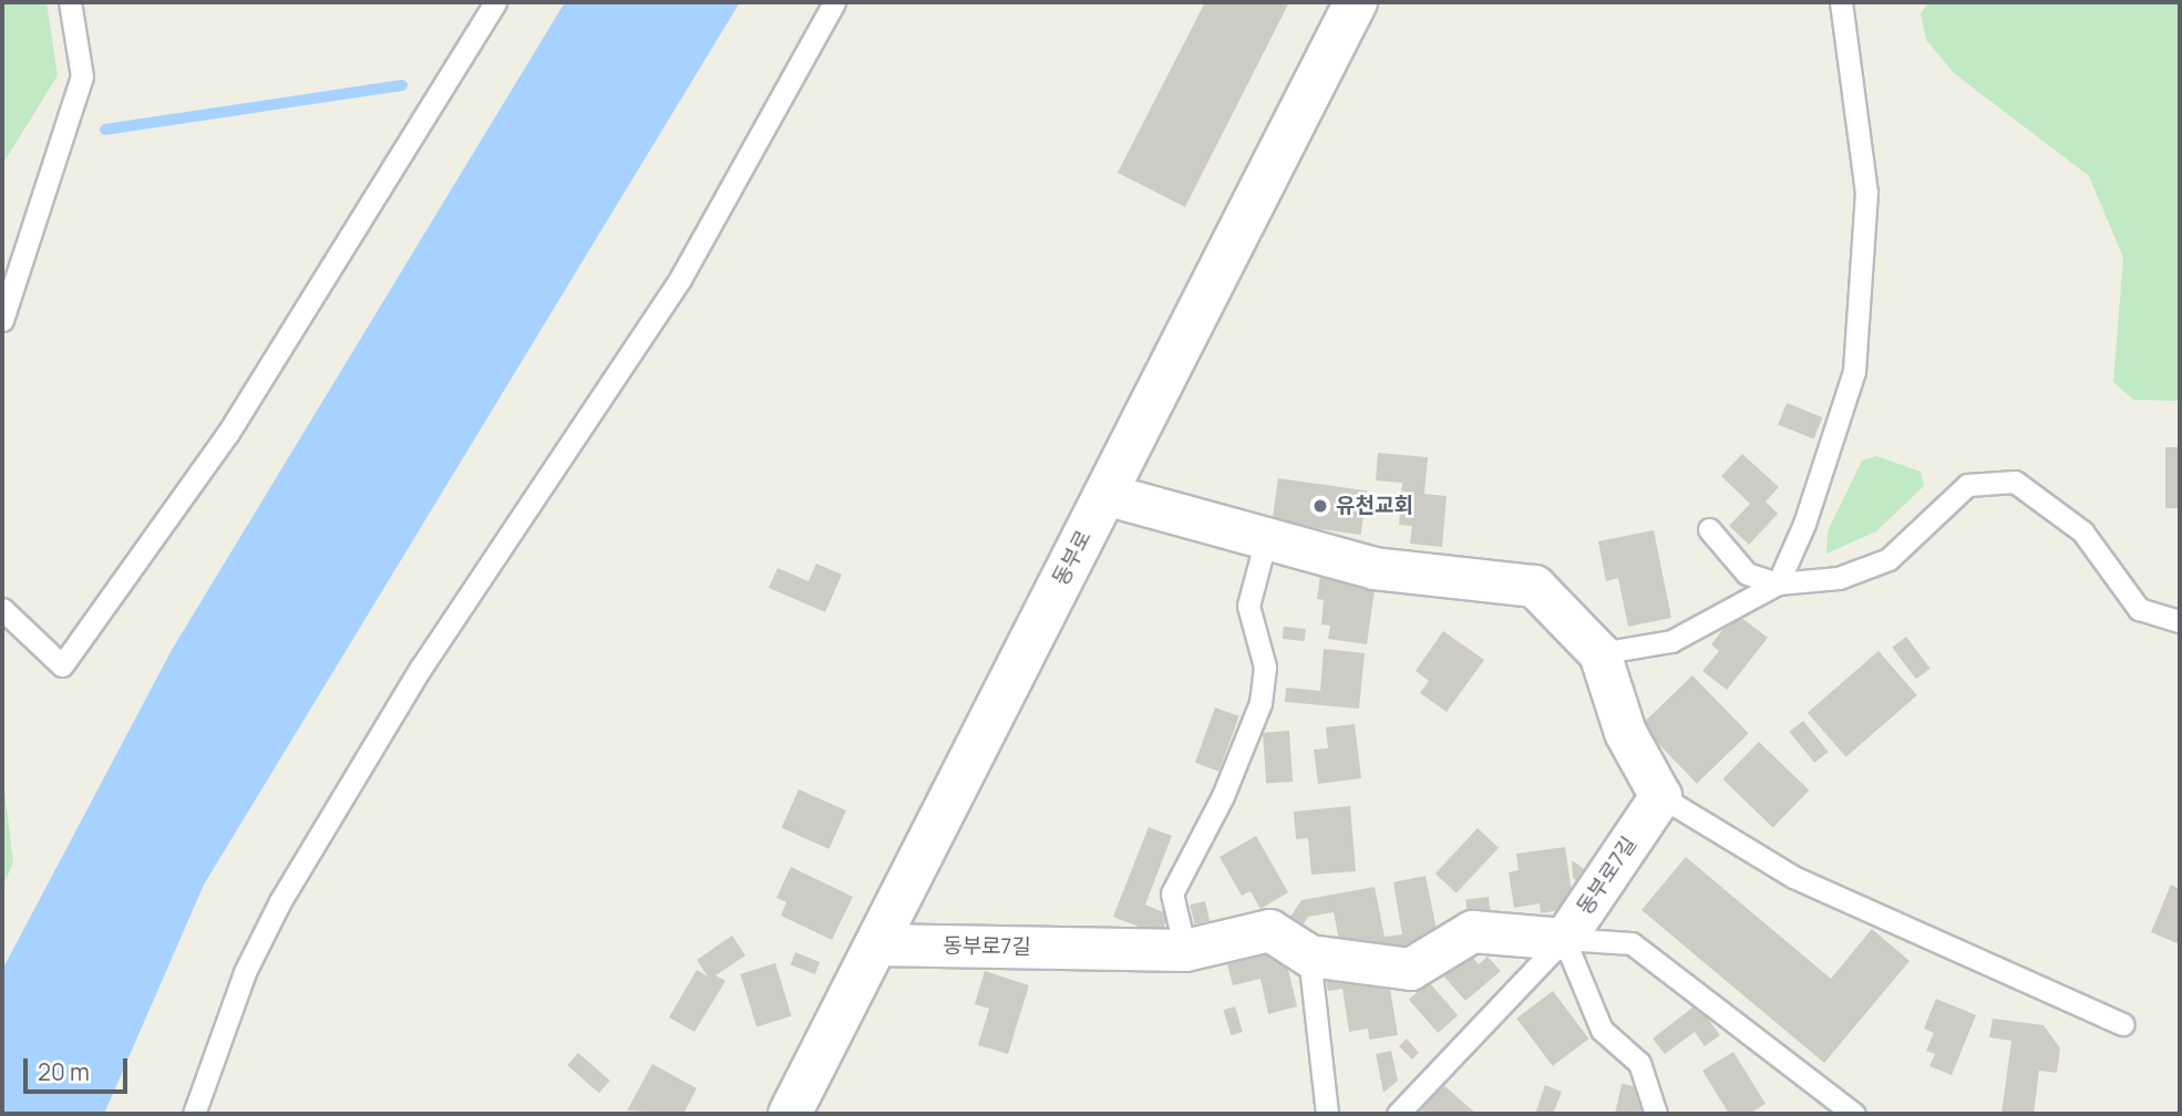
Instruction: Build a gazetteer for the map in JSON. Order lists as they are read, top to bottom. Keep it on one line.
{"streets":{"street":["동부로","동부로7길"]},"crossings":[["동부로","동부로7길"]],"places":["유천교회"],"scale_bar":"20 m"}
